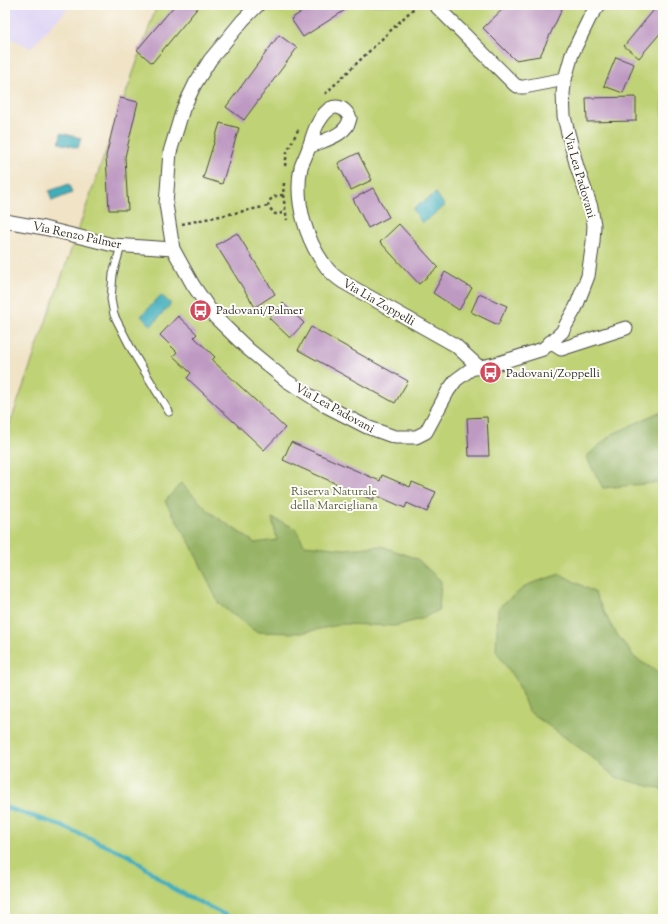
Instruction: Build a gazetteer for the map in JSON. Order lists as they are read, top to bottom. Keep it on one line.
{"streets":{"street":["Via Lea Padovani","Via Renzo Palmer","Via Lia Zoppelli"]},"crossings":[["Via Lea Padovani","Via Renzo Palmer"],["Via Lea Padovani","Via Lia Zoppelli"]],"parks":["Riserva Naturale della Marcigliana"],"places":{"bus stop":["Padovani/Palmer","Padovani/Zoppelli"]}}
